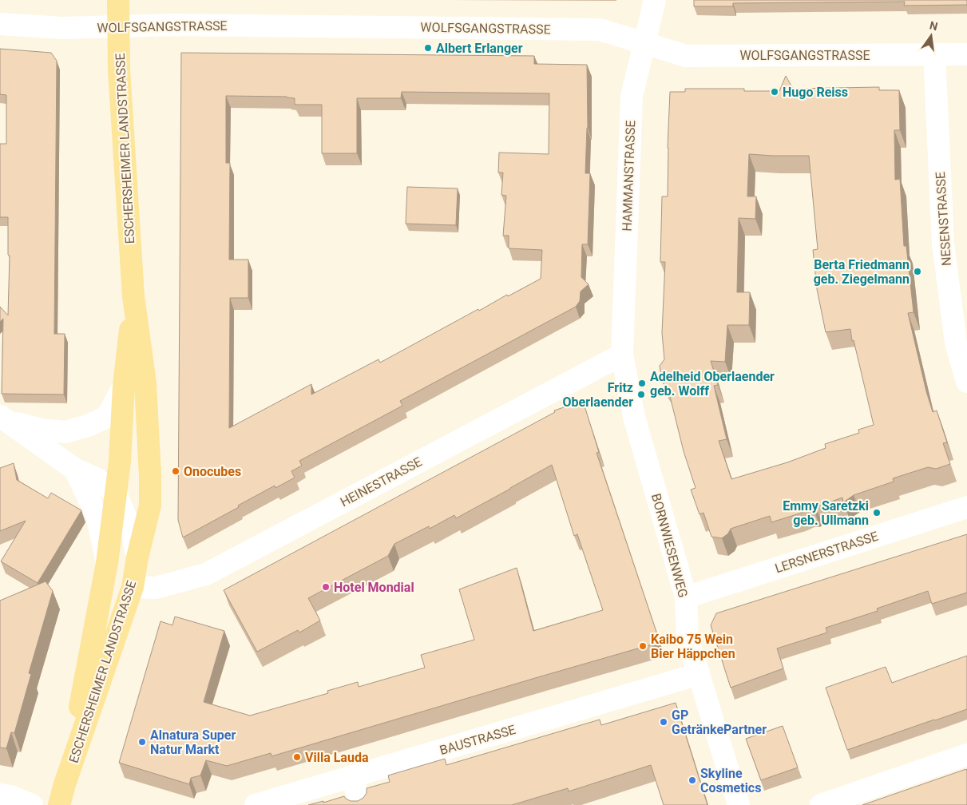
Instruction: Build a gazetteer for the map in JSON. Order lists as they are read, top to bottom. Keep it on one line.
{"streets":{"main road":["ESCHERSHEIMER LANDSTRASSE"],"street":["WOLFSGANGSTRASSE","HAMMANSTRASSE","NESENSTRASSE","HEINESTRASSE","BORNWIESENWEG","LERSNERSTRASSE","BAUSTRASSE"]},"crossings":[["WOLFSGANGSTRASSE","ESCHERSHEIMER LANDSTRASSE"],["WOLFSGANGSTRASSE","HAMMANSTRASSE"],["WOLFSGANGSTRASSE","NESENSTRASSE"],["ESCHERSHEIMER LANDSTRASSE","HEINESTRASSE"],["HAMMANSTRASSE","HEINESTRASSE"],["HAMMANSTRASSE","BORNWIESENWEG"],["HEINESTRASSE","BORNWIESENWEG"],["BORNWIESENWEG","LERSNERSTRASSE"],["BORNWIESENWEG","BAUSTRASSE"]],"places":["Albert Erlanger","Hugo Reiss","Berta Friedmann geb. Ziegelmann","Adelheid Oberlaender geb. Wolff","Fritz Oberlaender","Onocubes","Emmy Saretzki geb. Ullmann","Hotel Mondial","Kaibo 75 Wein Bier Häppchen","GP GetränkePartner","Alnatura Super Natur Markt","Villa Lauda","Skyline Cosmetics"],"north":"top"}
